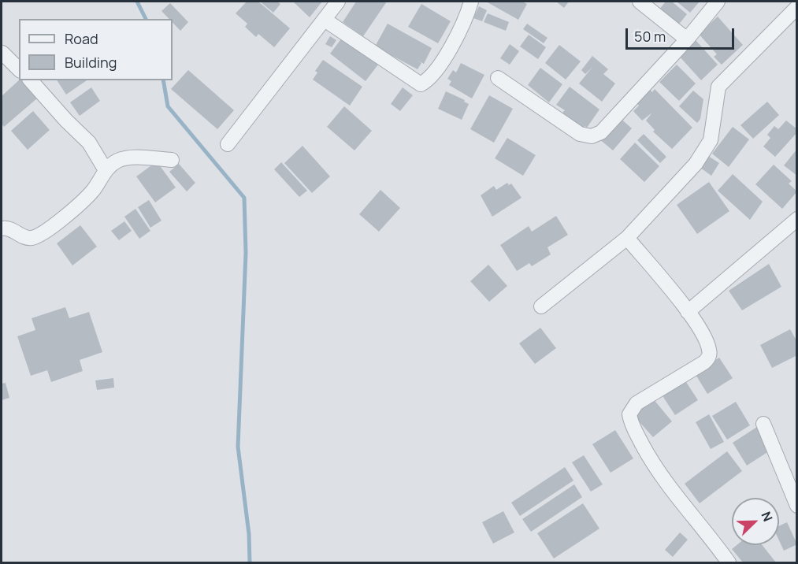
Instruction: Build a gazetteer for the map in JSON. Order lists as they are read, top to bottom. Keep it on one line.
{"legend":["Road","Building"],"scale_bar":"50 m","north":"top right"}
